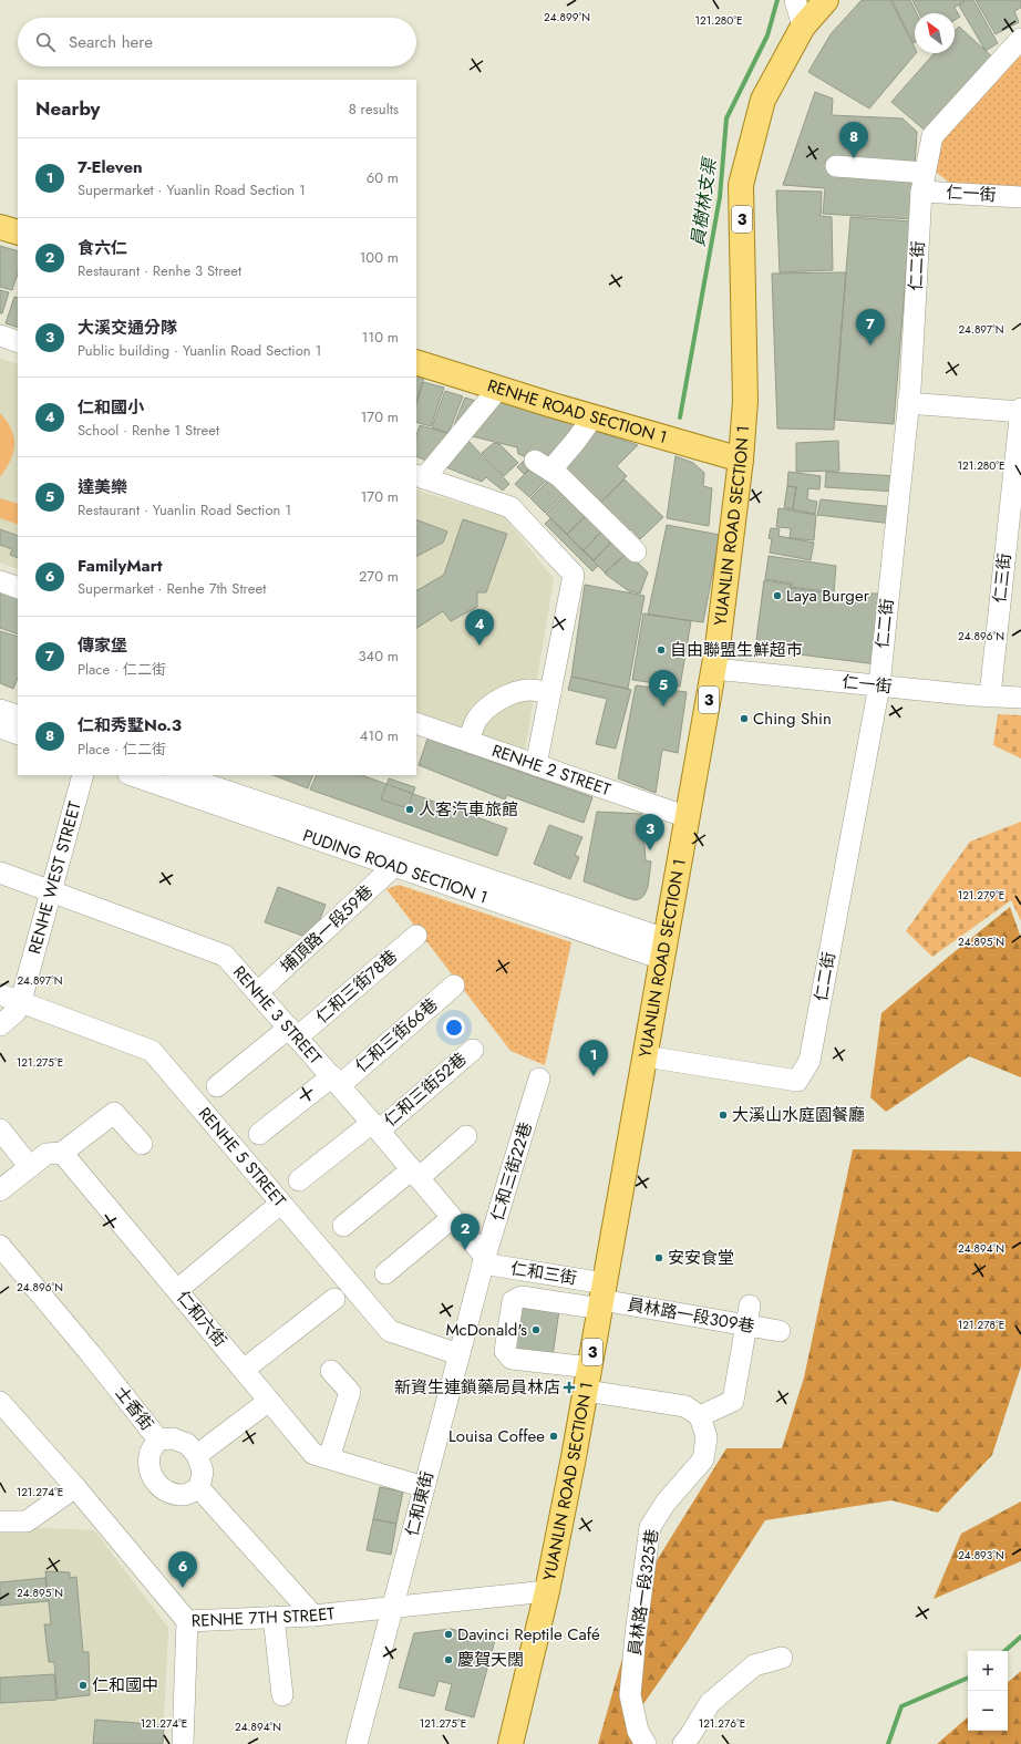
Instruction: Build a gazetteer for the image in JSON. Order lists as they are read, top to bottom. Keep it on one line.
{"streets":{"main road":["3","RENHE ROAD SECTION 1","YUANLIN ROAD SECTION 1"],"street":["仁一街","仁二街","仁三街","RENHE 2 STREET","PUDING ROAD SECTION 1","RENHE WEST STREET","埔頂路一段59巷","仁和三街78巷","RENHE 3 STREET","仁和三街66巷","仁和三街52巷","RENHE 5 STREET","仁和三街22巷","仁和三街","員林路一段309巷","仁和六街","士香街","仁和東街","員林路一段325巷","RENHE 7TH STREET"]},"crossings":[["仁一街","仁二街"],["仁一街","YUANLIN ROAD SECTION 1"],["仁一街","仁三街"],["仁二街","YUANLIN ROAD SECTION 1"],["RENHE ROAD SECTION 1","YUANLIN ROAD SECTION 1"],["YUANLIN ROAD SECTION 1","RENHE 2 STREET"],["YUANLIN ROAD SECTION 1","PUDING ROAD SECTION 1"],["YUANLIN ROAD SECTION 1","仁和三街"],["YUANLIN ROAD SECTION 1","員林路一段309巷"],["YUANLIN ROAD SECTION 1","RENHE 7TH STREET"],["PUDING ROAD SECTION 1","埔頂路一段59巷"],["RENHE WEST STREET","RENHE 3 STREET"],["RENHE WEST STREET","RENHE 5 STREET"],["埔頂路一段59巷","RENHE 3 STREET"],["仁和三街78巷","RENHE 3 STREET"],["RENHE 3 STREET","仁和三街66巷"],["RENHE 3 STREET","仁和三街52巷"],["RENHE 3 STREET","仁和三街22巷"],["RENHE 3 STREET","仁和三街"],["RENHE 3 STREET","仁和東街"],["RENHE 5 STREET","仁和東街"],["仁和三街22巷","仁和三街"],["仁和三街22巷","仁和東街"],["仁和三街","員林路一段309巷"],["仁和三街","仁和東街"],["仁和六街","仁和東街"],["仁和東街","RENHE 7TH STREET"]],"water":["員樹林支渠"],"places":{"other":["Laya Burger","自由聯盟生鮮超市","Ching Shin","人客汽車旅館","大溪山水庭園餐廳","安安食堂","McDonald's","Louisa Coffee","Davinci Reptile Café","慶賀天闊","仁和國中"],"health":["新資生連鎖藥局員林店"]},"north":"top left","page":{"search":"Search here","heading":["Nearby","8 results"],"pins":["8","7","4","5","3","1","2","6"],"list":[{"mark":"1","name":"7-Eleven","note":"Supermarket · Yuanlin Road Section 1","value":"60 m"},{"mark":"2","name":"食六仁","note":"Restaurant · Renhe 3 Street","value":"100 m"},{"mark":"3","name":"大溪交通分隊","note":"Public building · Yuanlin Road Section 1","value":"110 m"},{"mark":"4","name":"仁和國小","note":"School · Renhe 1 Street","value":"170 m"},{"mark":"5","name":"達美樂","note":"Restaurant · Yuanlin Road Section 1","value":"170 m"},{"mark":"6","name":"FamilyMart","note":"Supermarket · Renhe 7th Street","value":"270 m"},{"mark":"7","name":"傳家堡","note":"Place · 仁二街","value":"340 m"},{"mark":"8","name":"仁和秀墅No.3","note":"Place · 仁二街","value":"410 m"}],"map_buttons":["+","−"]},"coordinates":["24.899°N","121.280°E","24.897°N","24.896°N","121.279°E","24.895°N","121.275°E","24.894°N","121.278°E","121.274°E","24.893°N","121.276°E"]}
